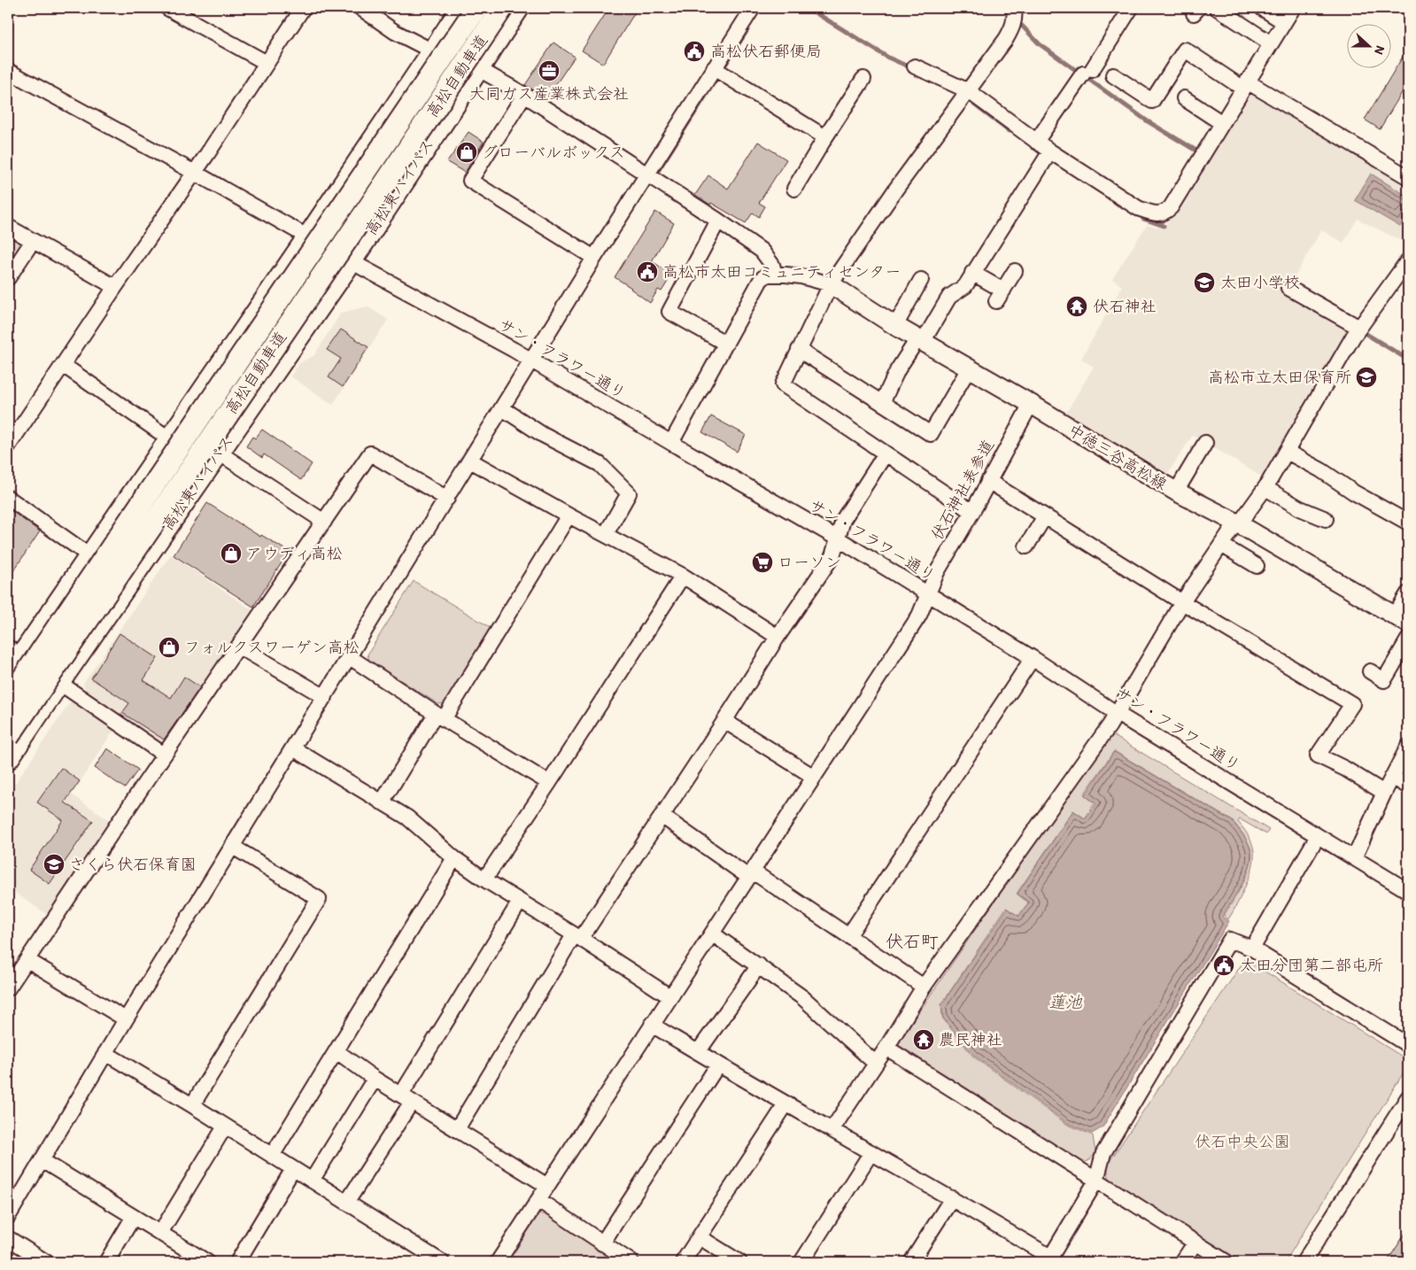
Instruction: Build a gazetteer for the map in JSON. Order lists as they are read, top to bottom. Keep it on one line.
{"streets":{"highway":["高松自動車道","高松東バイパス"],"main road":["中徳三谷高松線"],"street":["サン・フラワー通り","伏石神社表参道"]},"crossings":[["高松東バイパス","サン・フラワー通り"],["サン・フラワー通り","伏石神社表参道"],["中徳三谷高松線","伏石神社表参道"]],"districts":["伏石町"],"water":["蓮池"],"parks":["伏石中央公園"],"places":{"public building":["高松伏石郵便局","高松市太田コミュニティセンター","太田分団第二部屯所"],"office":["大同ガス産業株式会社"],"shop":["グローバルボックス","アウディ高松","フォルクスワーゲン高松"],"school or university":["太田小学校","高松市立太田保育所","さくら伏石保育園"],"temple":["伏石神社","農民神社"],"supermarket":["ローソン"]},"north":"right"}
